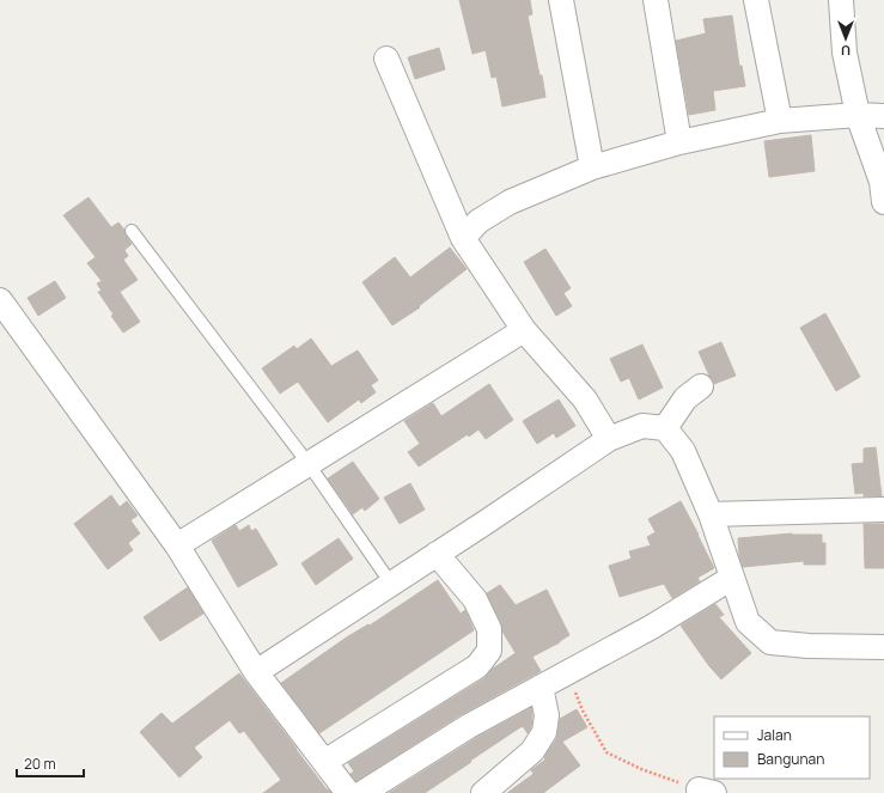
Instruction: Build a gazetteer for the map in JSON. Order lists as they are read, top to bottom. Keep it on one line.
{"legend":["Jalan","Bangunan"],"scale_bar":"20 m","north":"bottom"}
